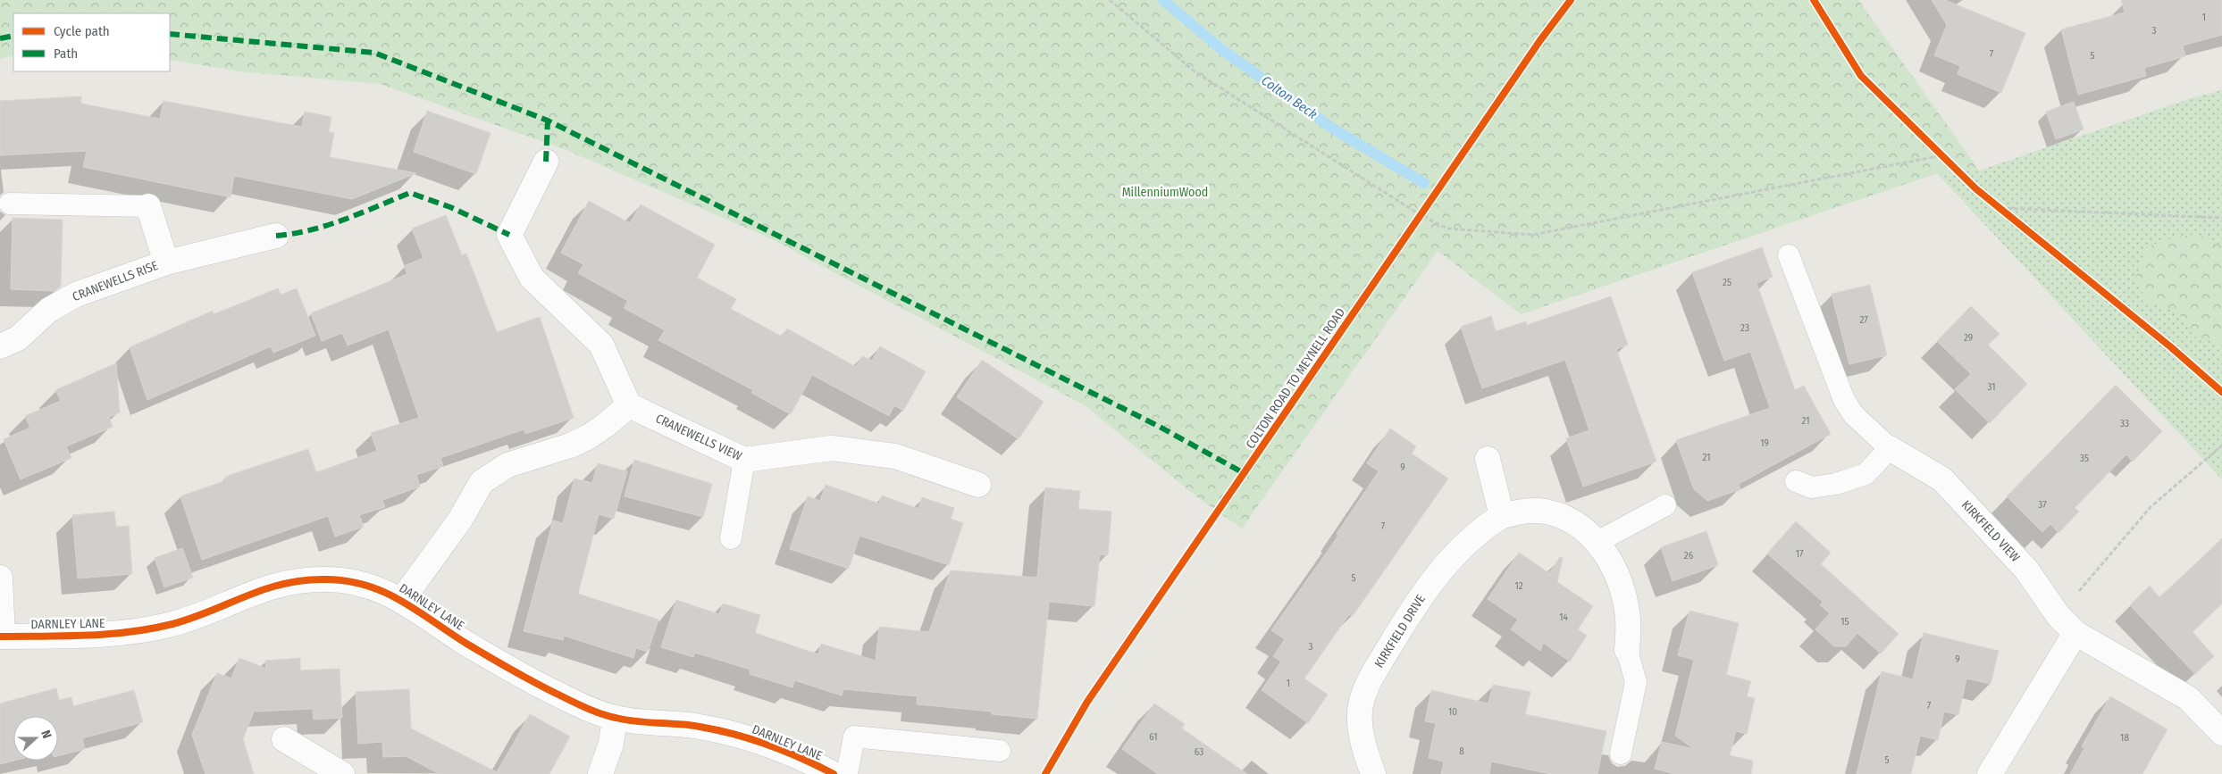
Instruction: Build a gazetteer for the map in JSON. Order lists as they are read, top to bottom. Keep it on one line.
{"streets":{"street":["CRANEWELLS RISE","CRANEWELLS VIEW","KIRKFIELD VIEW","DARNLEY LANE","KIRKFIELD DRIVE"],"cycle path":["COLTON ROAD TO MEYNELL ROAD"]},"water":["Colton Beck"],"parks":["MillenniumWood"],"house_numbers":["1","3","7","5","25","27","23","29","31","21","33","19","21","35","9","37","7","17","26","5","12","14","15","3","9","1","7","10","61","18","8","63","5"],"legend":["Cycle path","Path"],"north":"right"}
